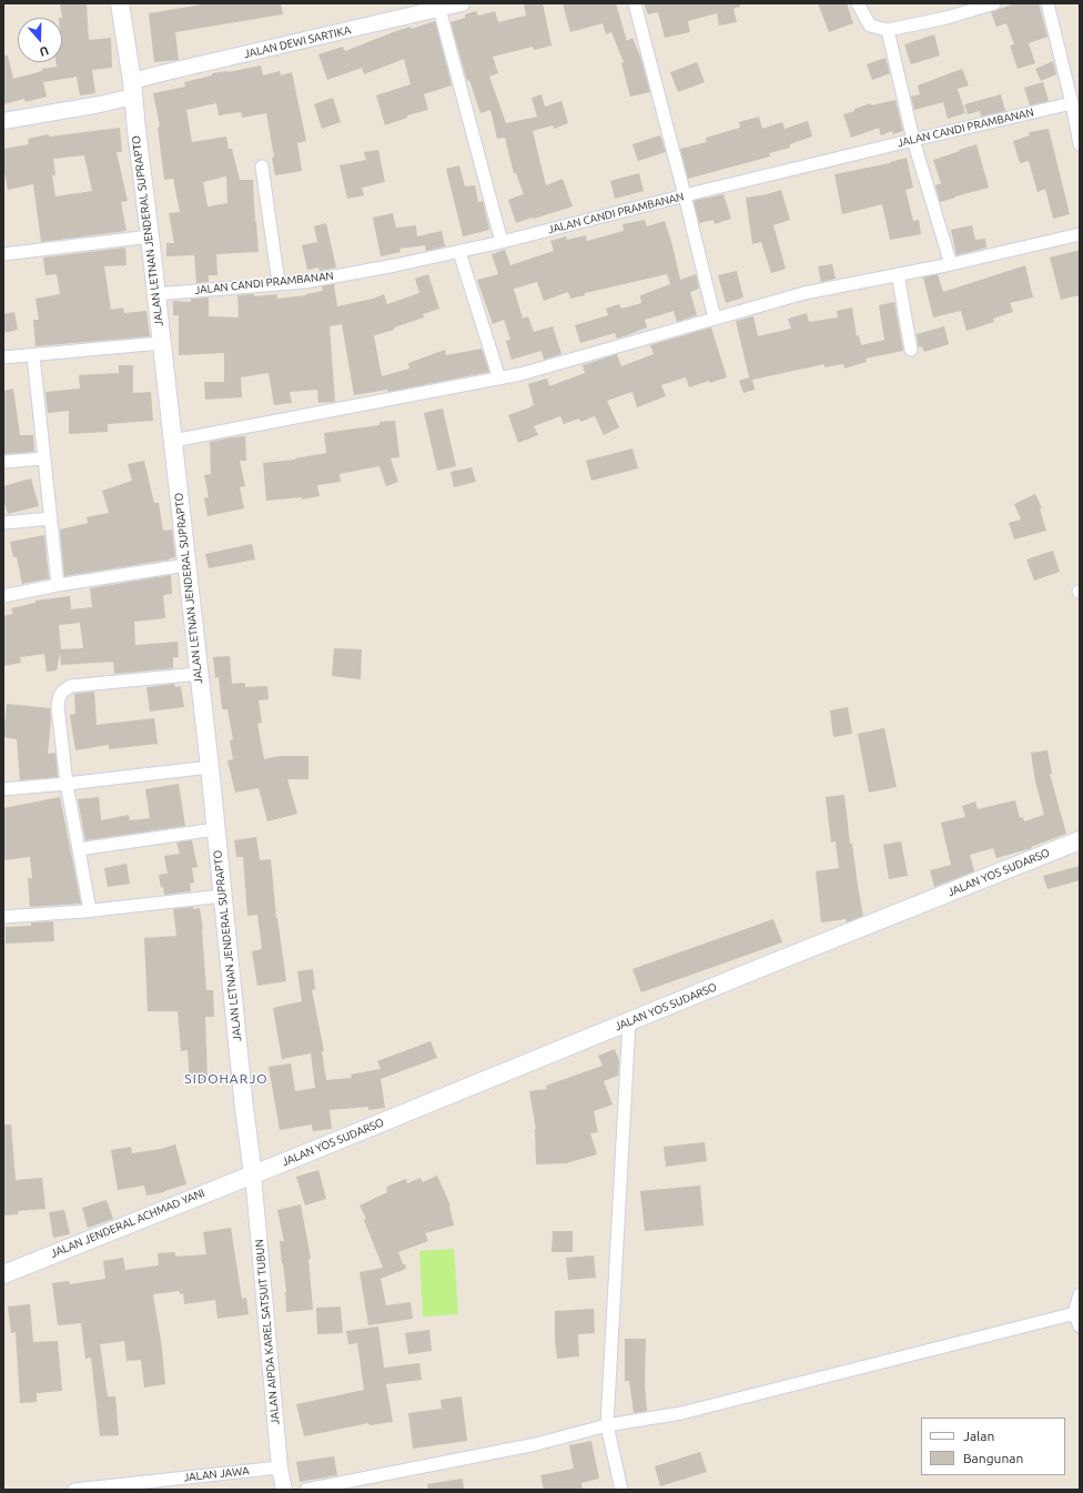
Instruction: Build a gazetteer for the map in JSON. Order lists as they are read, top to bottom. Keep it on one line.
{"streets":{"main road":["JALAN LETNAN JENDERAL SUPRAPTO","JALAN YOS SUDARSO","JALAN JENDERAL ACHMAD YANI"],"street":["JALAN DEWI SARTIKA","JALAN CANDI PRAMBANAN","JALAN AIPDA KAREL SATSUIT TUBUN","JALAN JAWA"]},"crossings":[["JALAN DEWI SARTIKA","JALAN LETNAN JENDERAL SUPRAPTO"],["JALAN CANDI PRAMBANAN","JALAN LETNAN JENDERAL SUPRAPTO"],["JALAN LETNAN JENDERAL SUPRAPTO","JALAN YOS SUDARSO"],["JALAN LETNAN JENDERAL SUPRAPTO","JALAN JENDERAL ACHMAD YANI"],["JALAN LETNAN JENDERAL SUPRAPTO","JALAN AIPDA KAREL SATSUIT TUBUN"],["JALAN YOS SUDARSO","JALAN JENDERAL ACHMAD YANI"],["JALAN YOS SUDARSO","JALAN AIPDA KAREL SATSUIT TUBUN"],["JALAN JENDERAL ACHMAD YANI","JALAN AIPDA KAREL SATSUIT TUBUN"],["JALAN AIPDA KAREL SATSUIT TUBUN","JALAN JAWA"]],"districts":["SIDOHARJO"],"legend":["Jalan","Bangunan"],"north":"bottom"}
